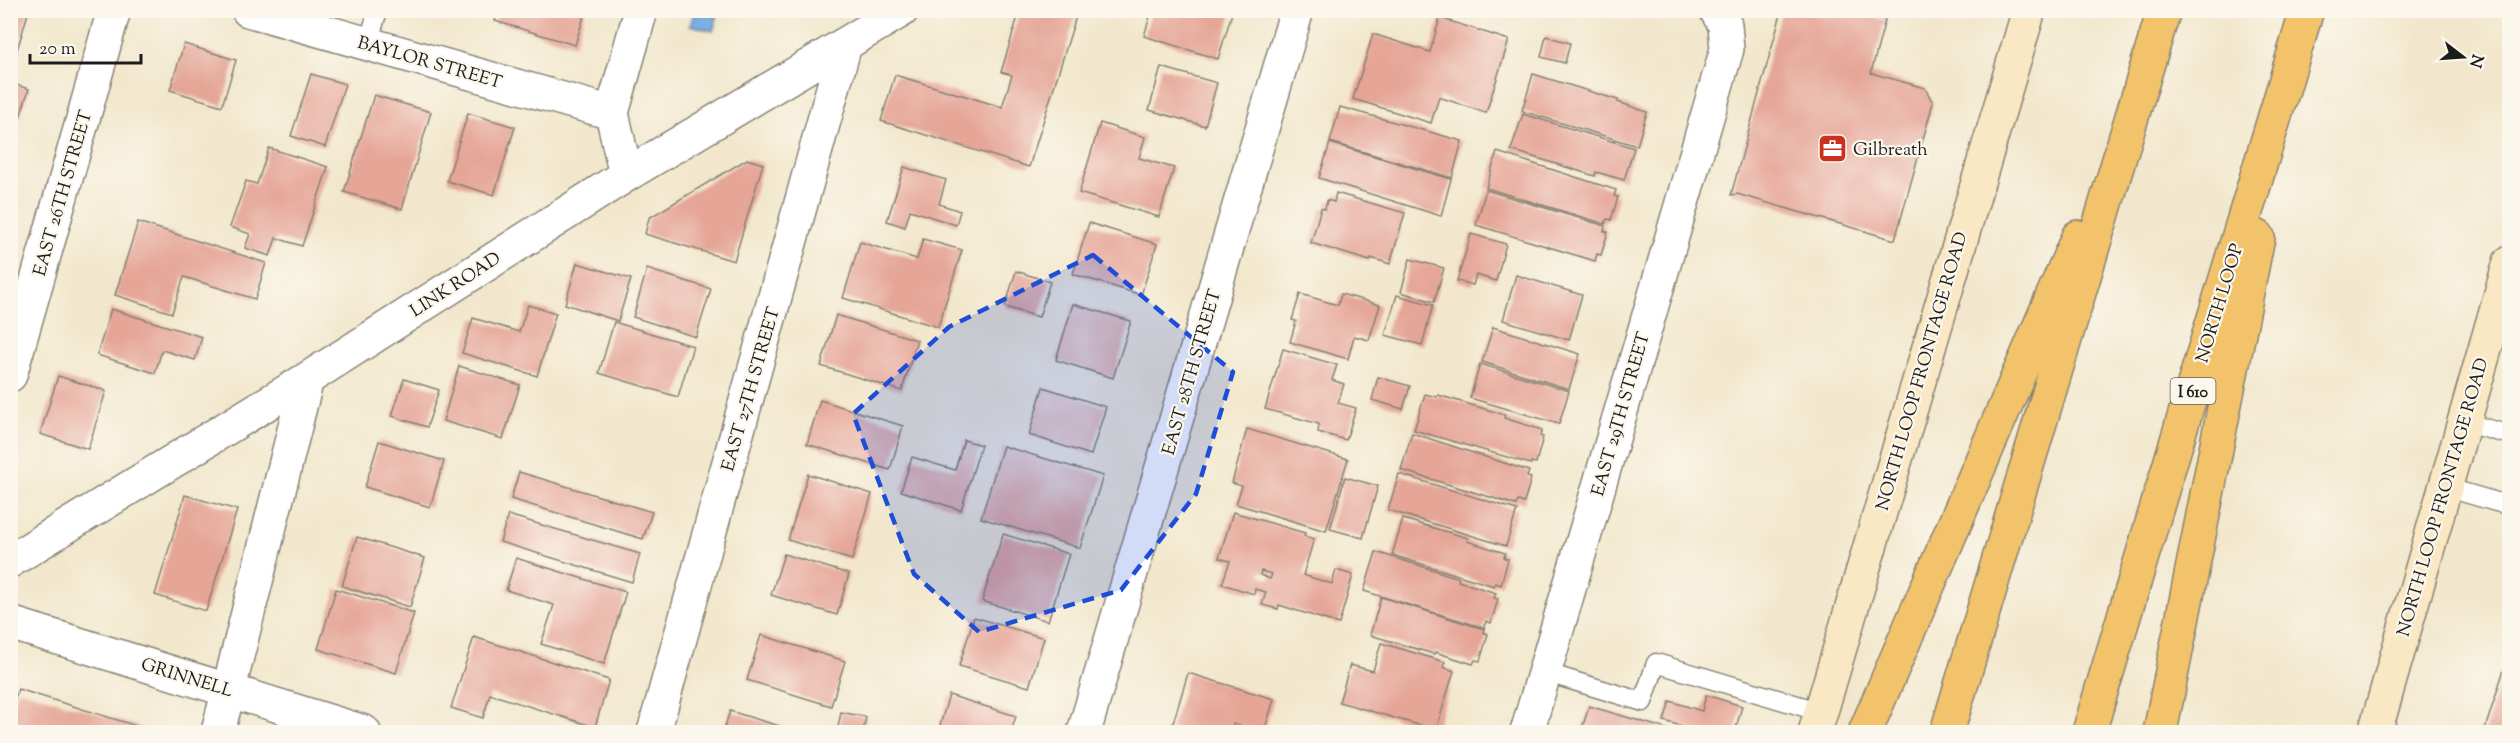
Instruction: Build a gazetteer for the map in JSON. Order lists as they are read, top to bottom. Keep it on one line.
{"streets":{"highway":["NORTH LOOP","I 610"],"main road":["NORTH LOOP FRONTAGE ROAD"],"street":["BAYLOR STREET","EAST 26TH STREET","LINK ROAD","EAST 28TH STREET","EAST 27TH STREET","EAST 29TH STREET","GRINNELL"]},"crossings":[["LINK ROAD","EAST 27TH STREET"]],"places":{"office":["Gilbreath"]},"scale_bar":"20 m","north":"right"}
